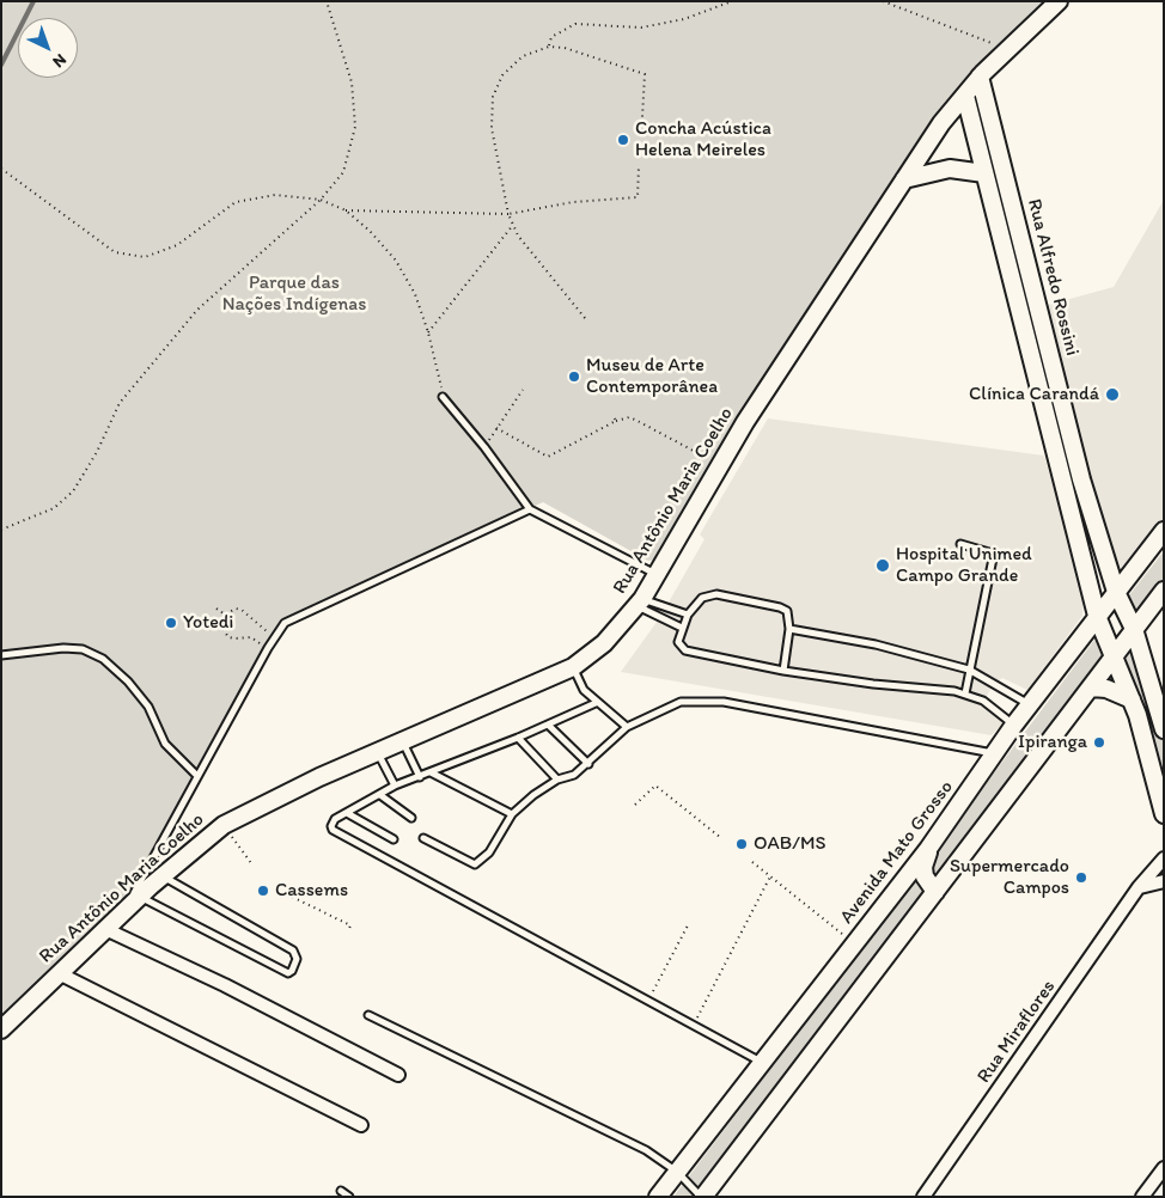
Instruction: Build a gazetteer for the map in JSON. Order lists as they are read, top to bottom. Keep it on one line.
{"streets":{"street":["Rua Alfredo Rossini","Rua Antônio Maria Coelho","Avenida Mato Grosso","Rua Miraflores"]},"crossings":[["Rua Alfredo Rossini","Rua Antônio Maria Coelho"],["Rua Alfredo Rossini","Avenida Mato Grosso"]],"parks":["Parque das Nações Indígenas"],"places":["Concha Acústica Helena Meireles","Museu de Arte Contemporânea","Clínica Carandá","Hospital Unimed Campo Grande","Yotedi","Ipiranga","OAB/MS","Supermercado Campos","Cassems"],"north":"bottom right"}
